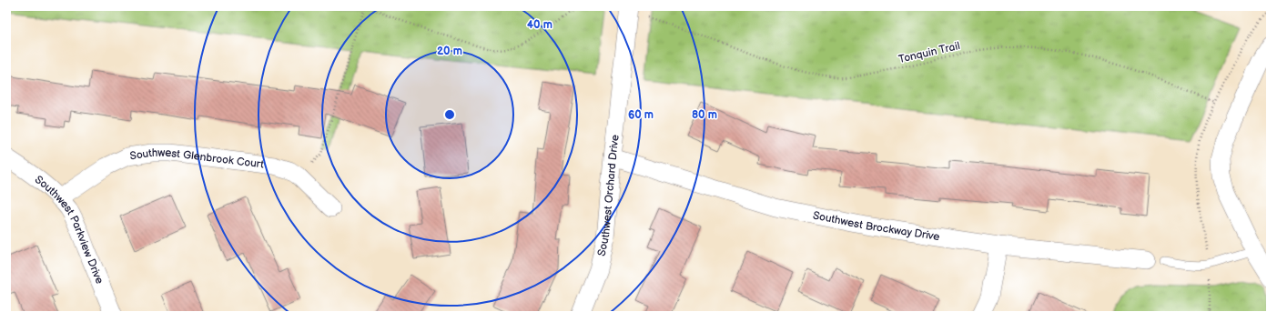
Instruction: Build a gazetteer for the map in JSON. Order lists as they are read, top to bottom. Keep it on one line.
{"streets":{"street":["Southwest Glenbrook Court","Southwest Orchard Drive","Southwest Brockway Drive","Southwest Parkview Drive"],"path":["Tonquin Trail"]},"crossings":[["Southwest Glenbrook Court","Southwest Parkview Drive"],["Southwest Orchard Drive","Southwest Brockway Drive"]],"rings":["40 m","20 m","60 m","80 m"]}
